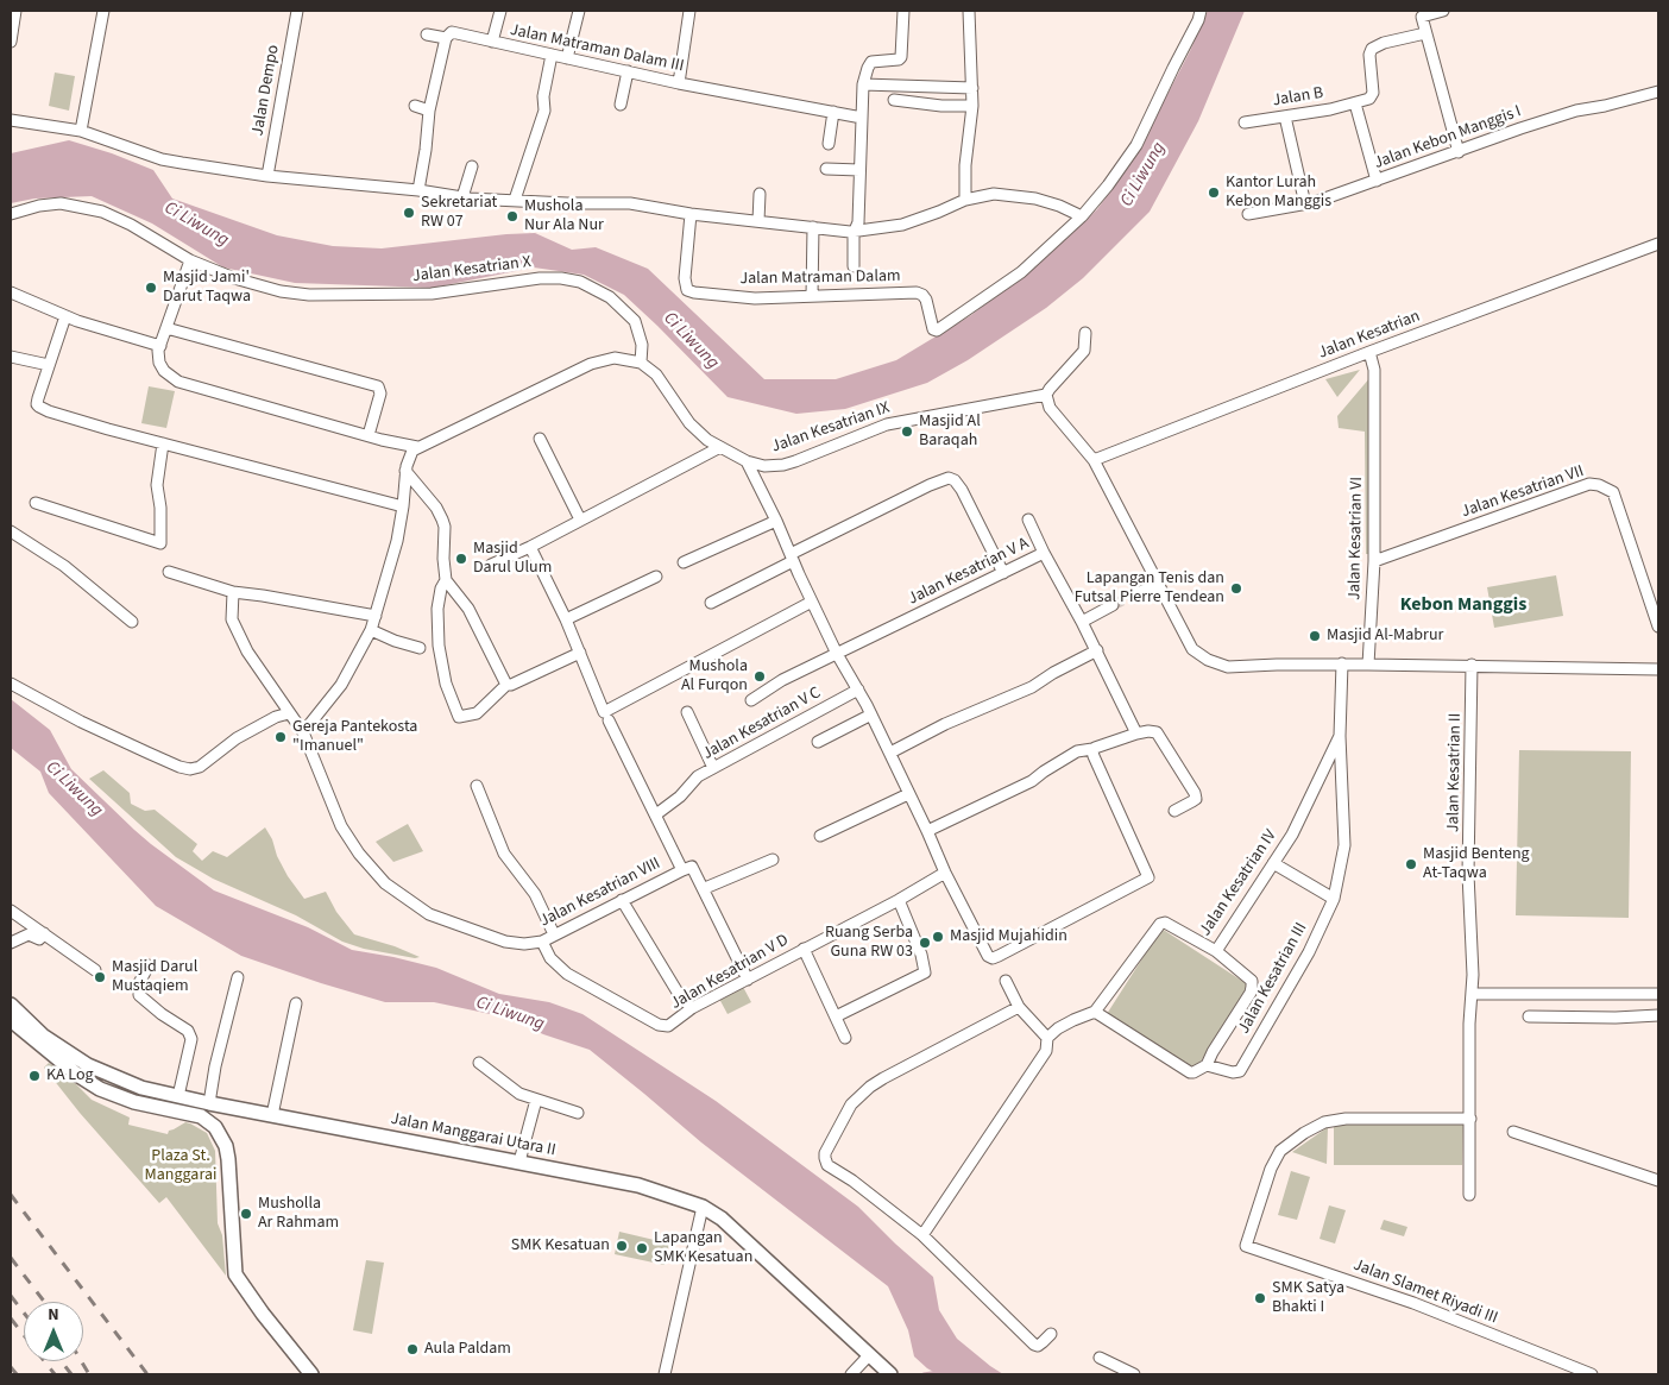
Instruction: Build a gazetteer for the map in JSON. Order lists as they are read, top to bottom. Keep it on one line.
{"streets":{"street":["Jalan Matraman Dalam III","Jalan Dempo","Jalan B","Jalan Kebon Manggis I","Jalan Kesatrian X","Jalan Matraman Dalam","Jalan Kesatrian","Jalan Kesatrian IX","Jalan Kesatrian VII","Jalan Kesatrian VI","Jalan Kesatrian V A","Jalan Kesatrian V C","Jalan Kesatrian II","Jalan Kesatrian IV","Jalan Kesatrian VIII","Jalan Kesatrian V D","Jalan Kesatrian III","Jalan Manggarai Utara II","Jalan Slamet Riyadi III"]},"crossings":[["Jalan Kesatrian X","Jalan Kesatrian IX"],["Jalan Kesatrian","Jalan Kesatrian VI"],["Jalan Kesatrian VII","Jalan Kesatrian VI"],["Jalan Kesatrian V C","Jalan Kesatrian VIII"],["Jalan Kesatrian II","Jalan Slamet Riyadi III"],["Jalan Kesatrian IV","Jalan Kesatrian III"],["Jalan Kesatrian VIII","Jalan Kesatrian V D"]],"districts":["Kebon Manggis"],"water":["Ci Liwung"],"parks":["Plaza St. Manggarai"],"places":["Kantor Lurah Kebon Manggis","Sekretariat RW 07","Mushola Nur Ala Nur","Masjid Jami' Darut Taqwa","Masjid Al Baraqah","Masjid Darul Ulum","Lapangan Tenis dan Futsal Pierre Tendean","Masjid Al-Mabrur","Mushola Al Furqon","Gereja Pantekosta \"Imanuel\"","Masjid Benteng At-Taqwa","Masjid Mujahidin","Ruang Serba Guna RW 03","Masjid Darul Mustaqiem","KA Log","Musholla Ar Rahmam","SMK Kesatuan","Lapangan SMK Kesatuan","SMK Satya Bhakti I","Aula Paldam"],"north":"top"}
